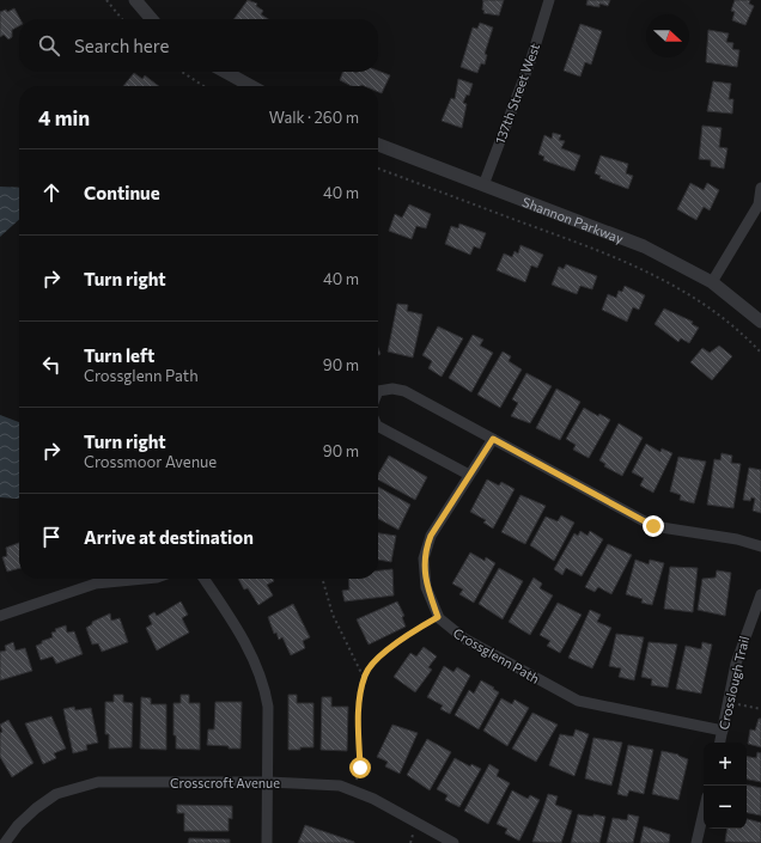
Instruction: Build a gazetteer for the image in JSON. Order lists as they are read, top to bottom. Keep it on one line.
{"streets":{"street":["137th Street West","Shannon Parkway","Crossglenn Path","Crosslough Trail","Crosscroft Avenue"]},"crossings":[["137th Street West","Shannon Parkway"],["Crossglenn Path","Crosslough Trail"]],"north":"right","page":{"search":"Search here","heading":["4 min","Walk · 260 m"],"list":[["Continue","40 m"],["Turn right","40 m"],["Turn left","Crossglenn Path","90 m"],["Turn right","Crossmoor Avenue","90 m"],"Arrive at destination"],"map_buttons":["+","−"]}}
